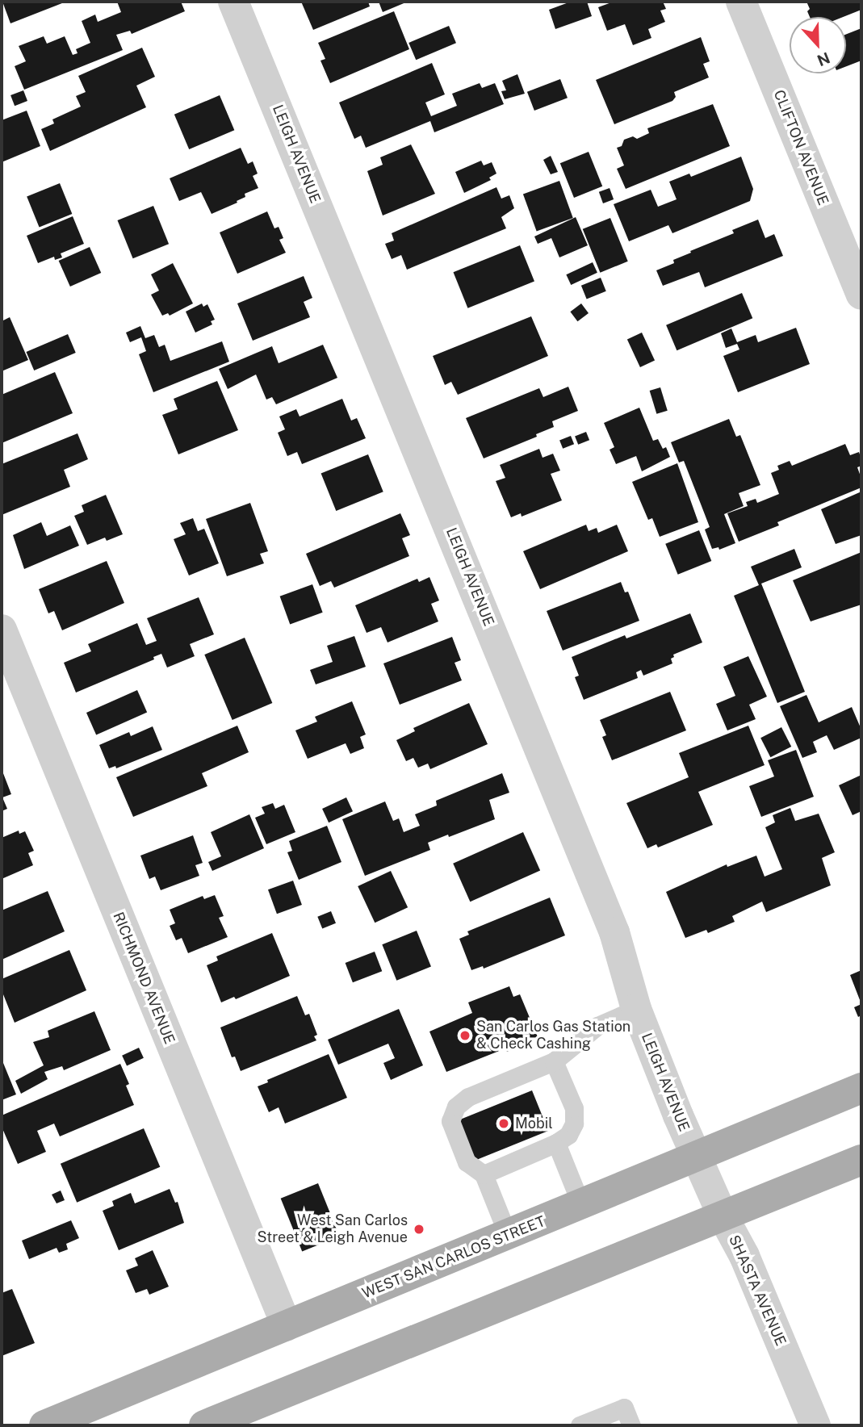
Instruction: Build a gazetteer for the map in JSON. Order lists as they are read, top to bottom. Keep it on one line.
{"streets":{"main road":["WEST SAN CARLOS STREET"],"street":["CLIFTON AVENUE","LEIGH AVENUE","RICHMOND AVENUE","SHASTA AVENUE"]},"crossings":[["LEIGH AVENUE","WEST SAN CARLOS STREET"],["LEIGH AVENUE","SHASTA AVENUE"],["RICHMOND AVENUE","WEST SAN CARLOS STREET"],["WEST SAN CARLOS STREET","SHASTA AVENUE"]],"places":["San Carlos Gas Station & Check Cashing","Mobil","West San Carlos Street & Leigh Avenue"],"north":"bottom"}
